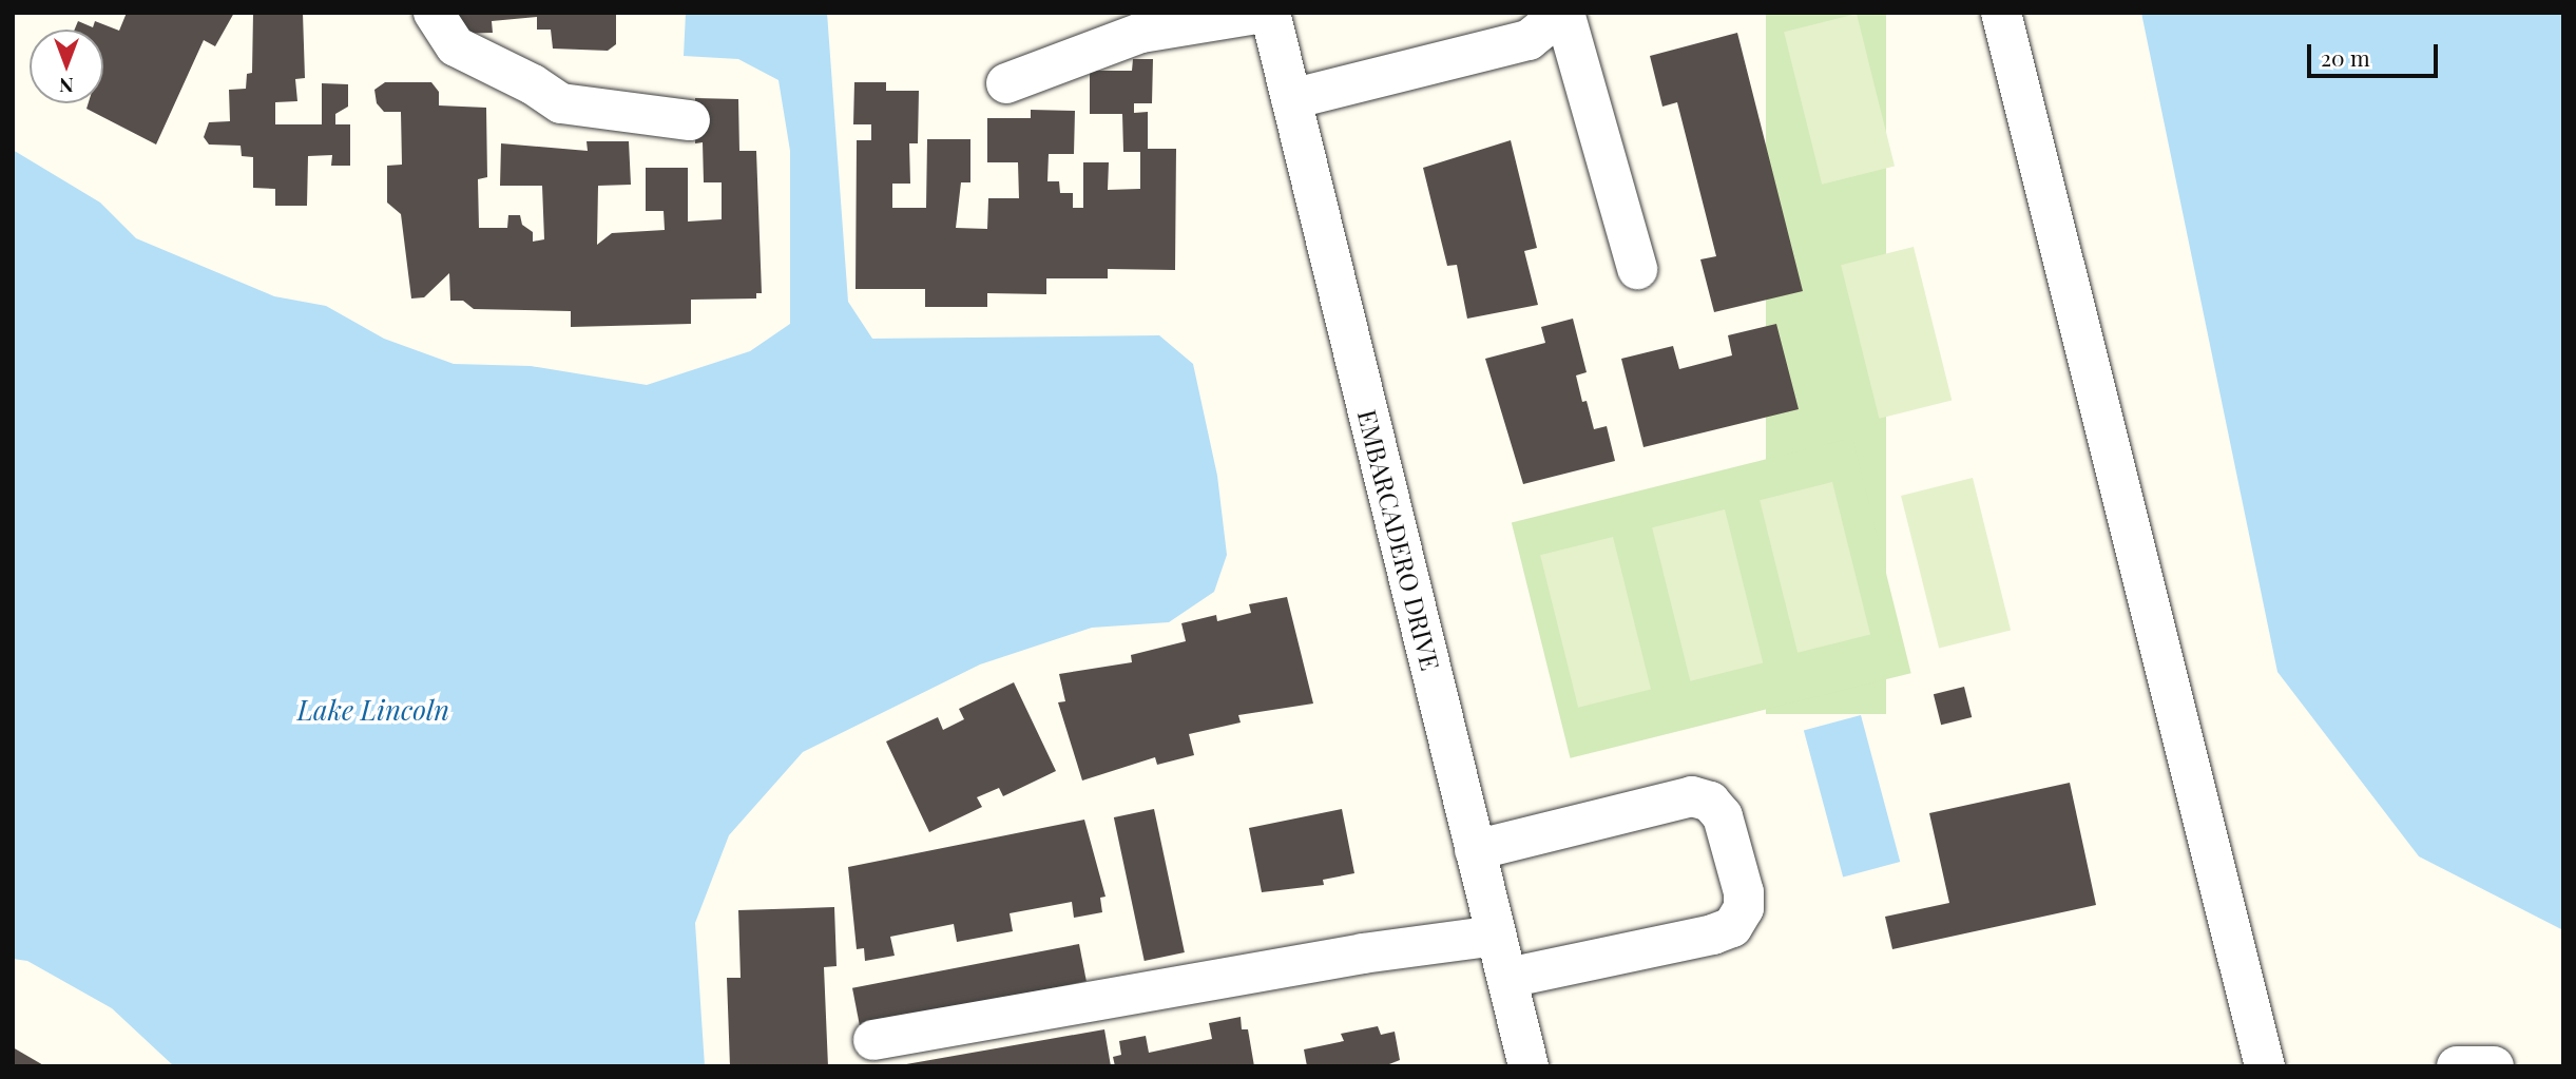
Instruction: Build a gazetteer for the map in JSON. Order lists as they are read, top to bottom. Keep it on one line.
{"streets":{"street":["EMBARCADERO DRIVE"]},"water":["Lake Lincoln"],"scale_bar":"20 m","north":"bottom"}
